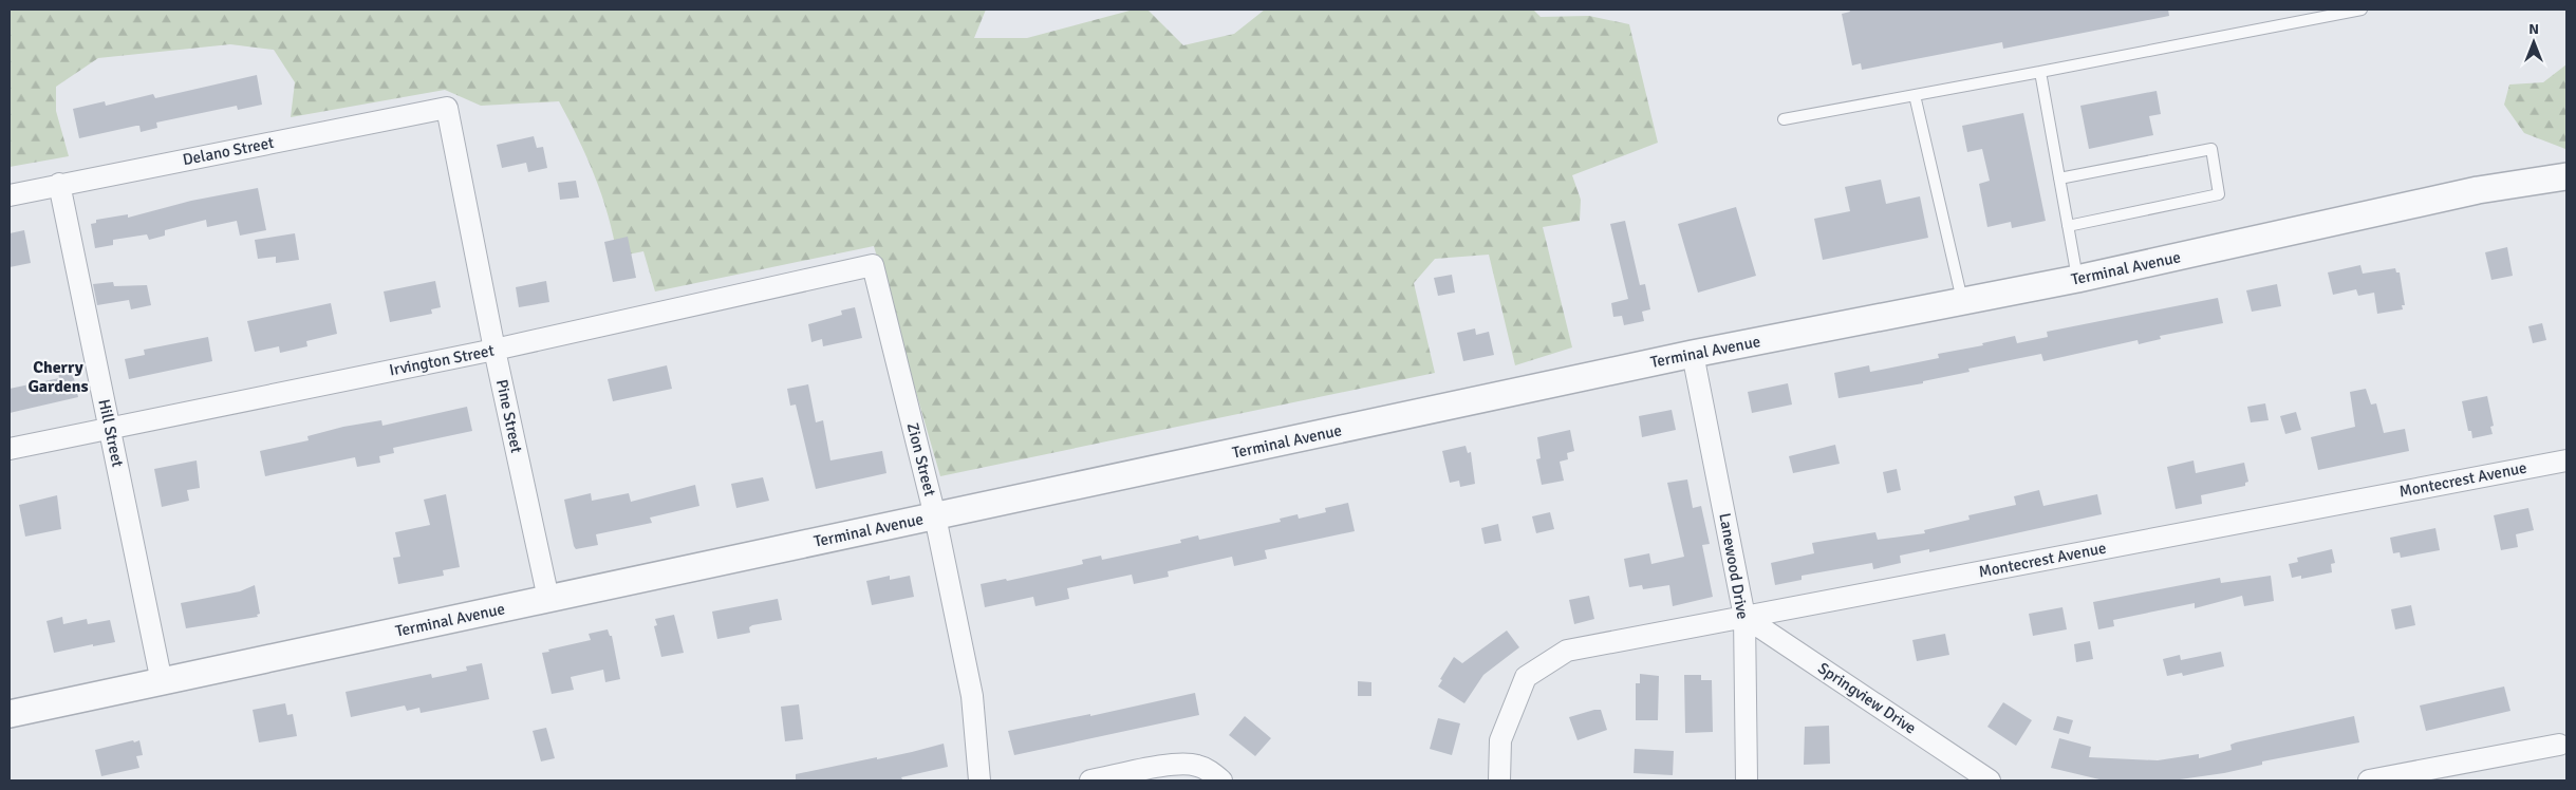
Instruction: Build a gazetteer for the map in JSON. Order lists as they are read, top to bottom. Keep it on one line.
{"streets":{"street":["Delano Street","Terminal Avenue","Irvington Street","Pine Street","Hill Street","Zion Street","Montecrest Avenue","Lanewood Drive","Springview Drive"]},"crossings":[["Delano Street","Pine Street"],["Delano Street","Hill Street"],["Terminal Avenue","Pine Street"],["Terminal Avenue","Hill Street"],["Terminal Avenue","Zion Street"],["Terminal Avenue","Lanewood Drive"],["Irvington Street","Pine Street"],["Irvington Street","Hill Street"],["Irvington Street","Zion Street"],["Montecrest Avenue","Lanewood Drive"],["Montecrest Avenue","Springview Drive"],["Lanewood Drive","Springview Drive"]],"districts":["Cherry Gardens"],"north":"top"}
